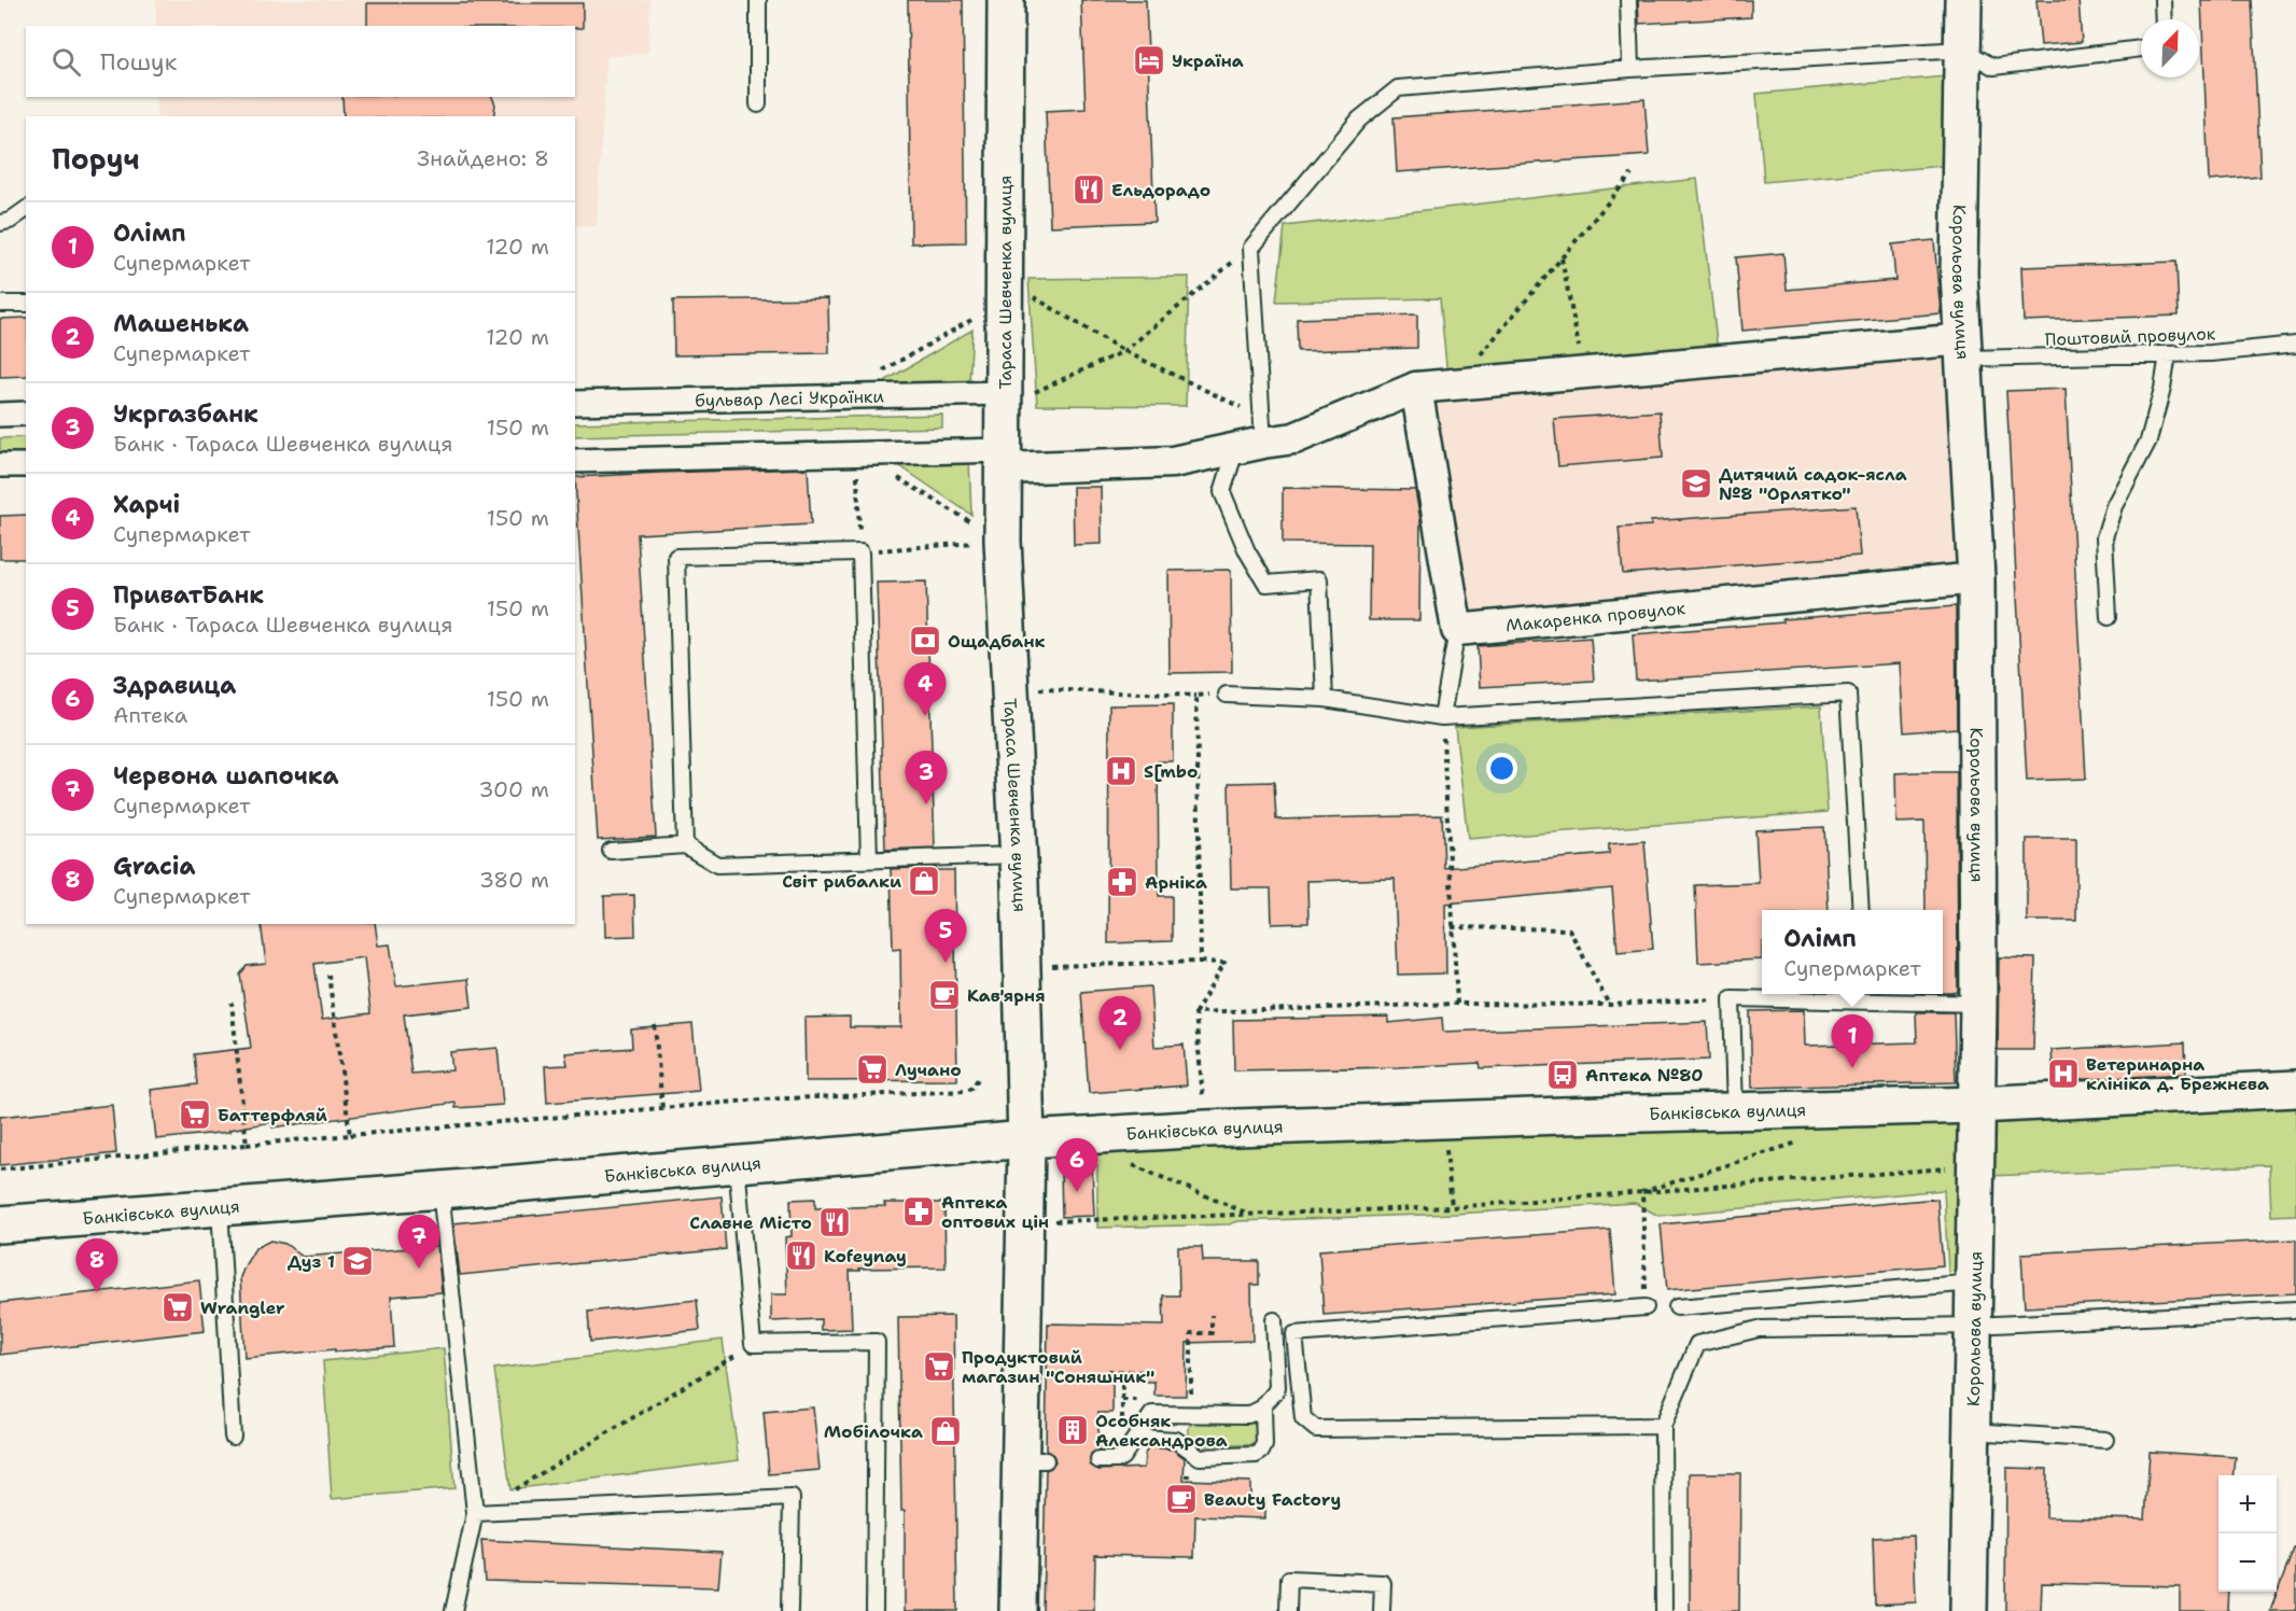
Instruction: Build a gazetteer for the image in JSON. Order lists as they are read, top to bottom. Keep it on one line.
{"streets":{"street":["Тараса Шевченка вулиця","Корольова вулиця","бульвар Лесі Українки","Макаренка провулок","Банківська вулиця"],"lane":["Поштовий провулок"]},"crossings":[["Тараса Шевченка вулиця","бульвар Лесі Українки"],["Тараса Шевченка вулиця","Банківська вулиця"],["Корольова вулиця","Поштовий провулок"],["Корольова вулиця","Макаренка провулок"],["Корольова вулиця","Банківська вулиця"]],"places":{"hotel":["Україна"],"restaurant":["Ельдорадо","Славне Місто","Kofeynay"],"school or university":["Дитячий садок-ясла №8 \"Орлятко\"","Дуз 1"],"bank":["Ощадбанк"],"hospital":["S[mbo","Ветеринарна клініка д. Брежнєва"],"shop":["Світ рибалки","Мобілочка"],"pharmacy":["Арніка","Аптека оптових цін"],"cafe":["Кав'ярня","Beauty Factory"],"supermarket":["Лучано","Баттерфляй","Wrangler","Продуктовий магазин \"Соняшник\""],"bus stop":["Аптека №80"],"building":["Особняк Александрова"]},"north":"top right","page":{"search":"Пошук","heading":["Поруч","Знайдено: 8"],"list":[{"mark":"1","name":"Олімп","note":"Супермаркет","value":"120 m"},{"mark":"2","name":"Машенька","note":"Супермаркет","value":"120 m"},{"mark":"3","name":"Укргазбанк","note":"Банк · Тараса Шевченка вулиця","value":"150 m"},{"mark":"4","name":"Харчі","note":"Супермаркет","value":"150 m"},{"mark":"5","name":"ПриватБанк","note":"Банк · Тараса Шевченка вулиця","value":"150 m"},{"mark":"6","name":"Здравица","note":"Аптека","value":"150 m"},{"mark":"7","name":"Червона шапочка","note":"Супермаркет","value":"300 m"},{"mark":"8","name":"Gracia","note":"Супермаркет","value":"380 m"}],"pins":["4","3","5","2","1","6","7","8"],"popup":["Олімп","Супермаркет"],"map_buttons":["+","−"]}}
